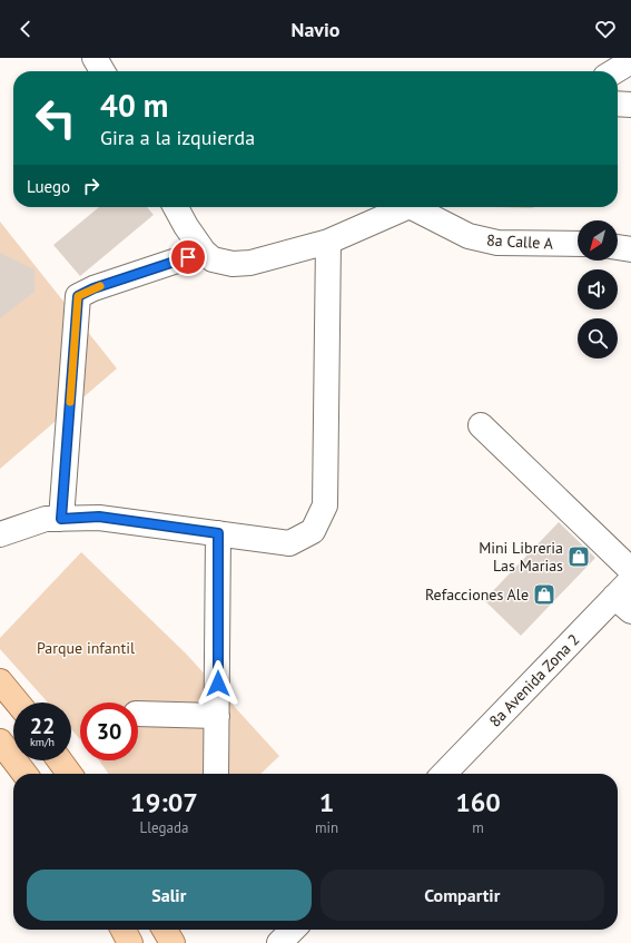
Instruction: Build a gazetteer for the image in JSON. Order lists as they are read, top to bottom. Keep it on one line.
{"streets":{"street":["8a Calle A","8a Avenida Zona 2"]},"parks":["Parque infantil"],"places":{"shop":["Mini Libreria Las Marias","Refacciones Ale"]},"north":"bottom left","page":{"header":"Navio","turn":["40 m","Gira a la izquierda"],"then":"Luego","speed":"22 km/h","limit":"30","eta":["19:07","Llegada","1","min","160","m"],"buttons":["Salir","Compartir"]}}
